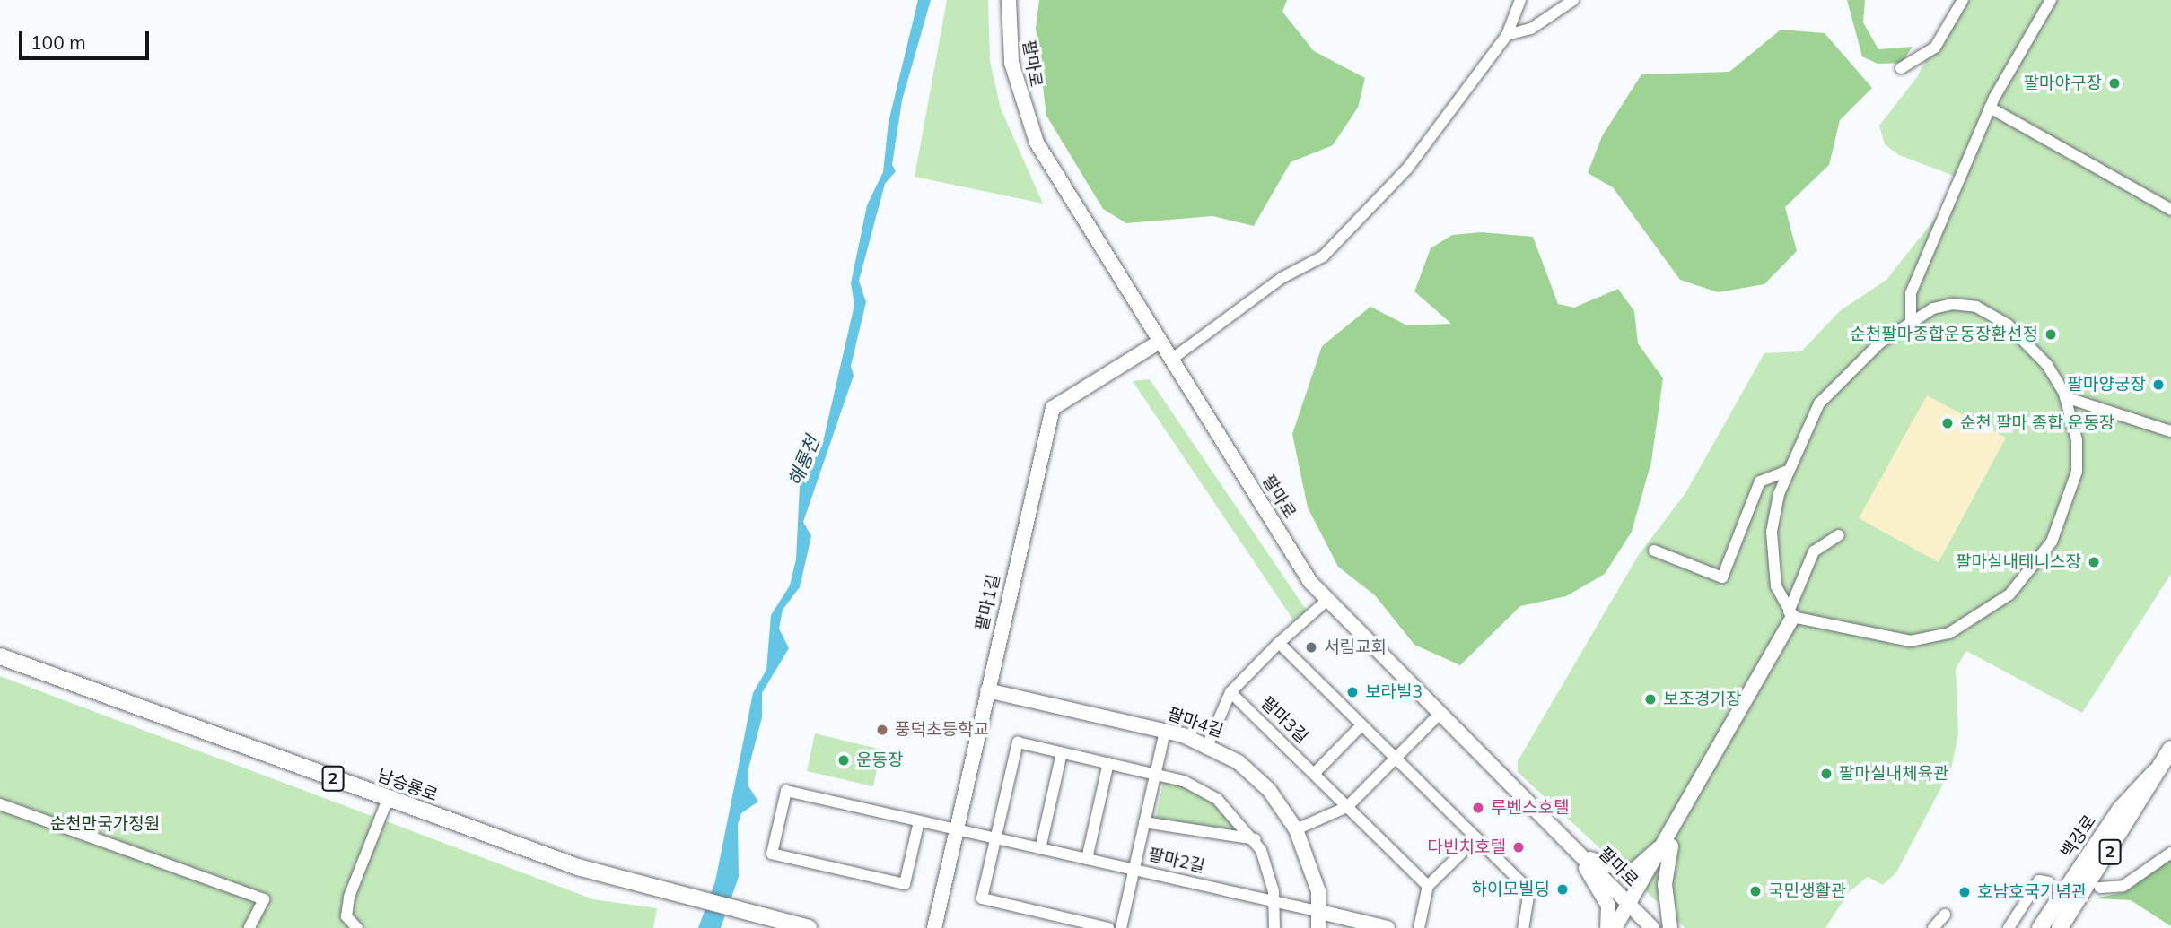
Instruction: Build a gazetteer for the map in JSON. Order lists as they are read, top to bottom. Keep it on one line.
{"streets":{"main road":["2","남승룡로","백강로"],"street":["팔마로","팔마1길","팔마3길","팔마4길","팔마2길"]},"crossings":[["팔마로","팔마1길"],["팔마1길","팔마4길"],["팔마1길","팔마2길"],["팔마4길","팔마2길"]],"water":["해룡천"],"parks":["순천만국가정원"],"places":["팔마야구장","순천팔마종합운동장환선정","팔마양궁장","순천 팔마 종합 운동장","팔마실내테니스장","서림교회","보라빌3","보조경기장","풍덕초등학교","운동장","팔마실내체육관","루벤스호텔","다빈치호텔","하이모빌딩","국민생활관","호남호국기념관"],"scale_bar":"100 m"}
